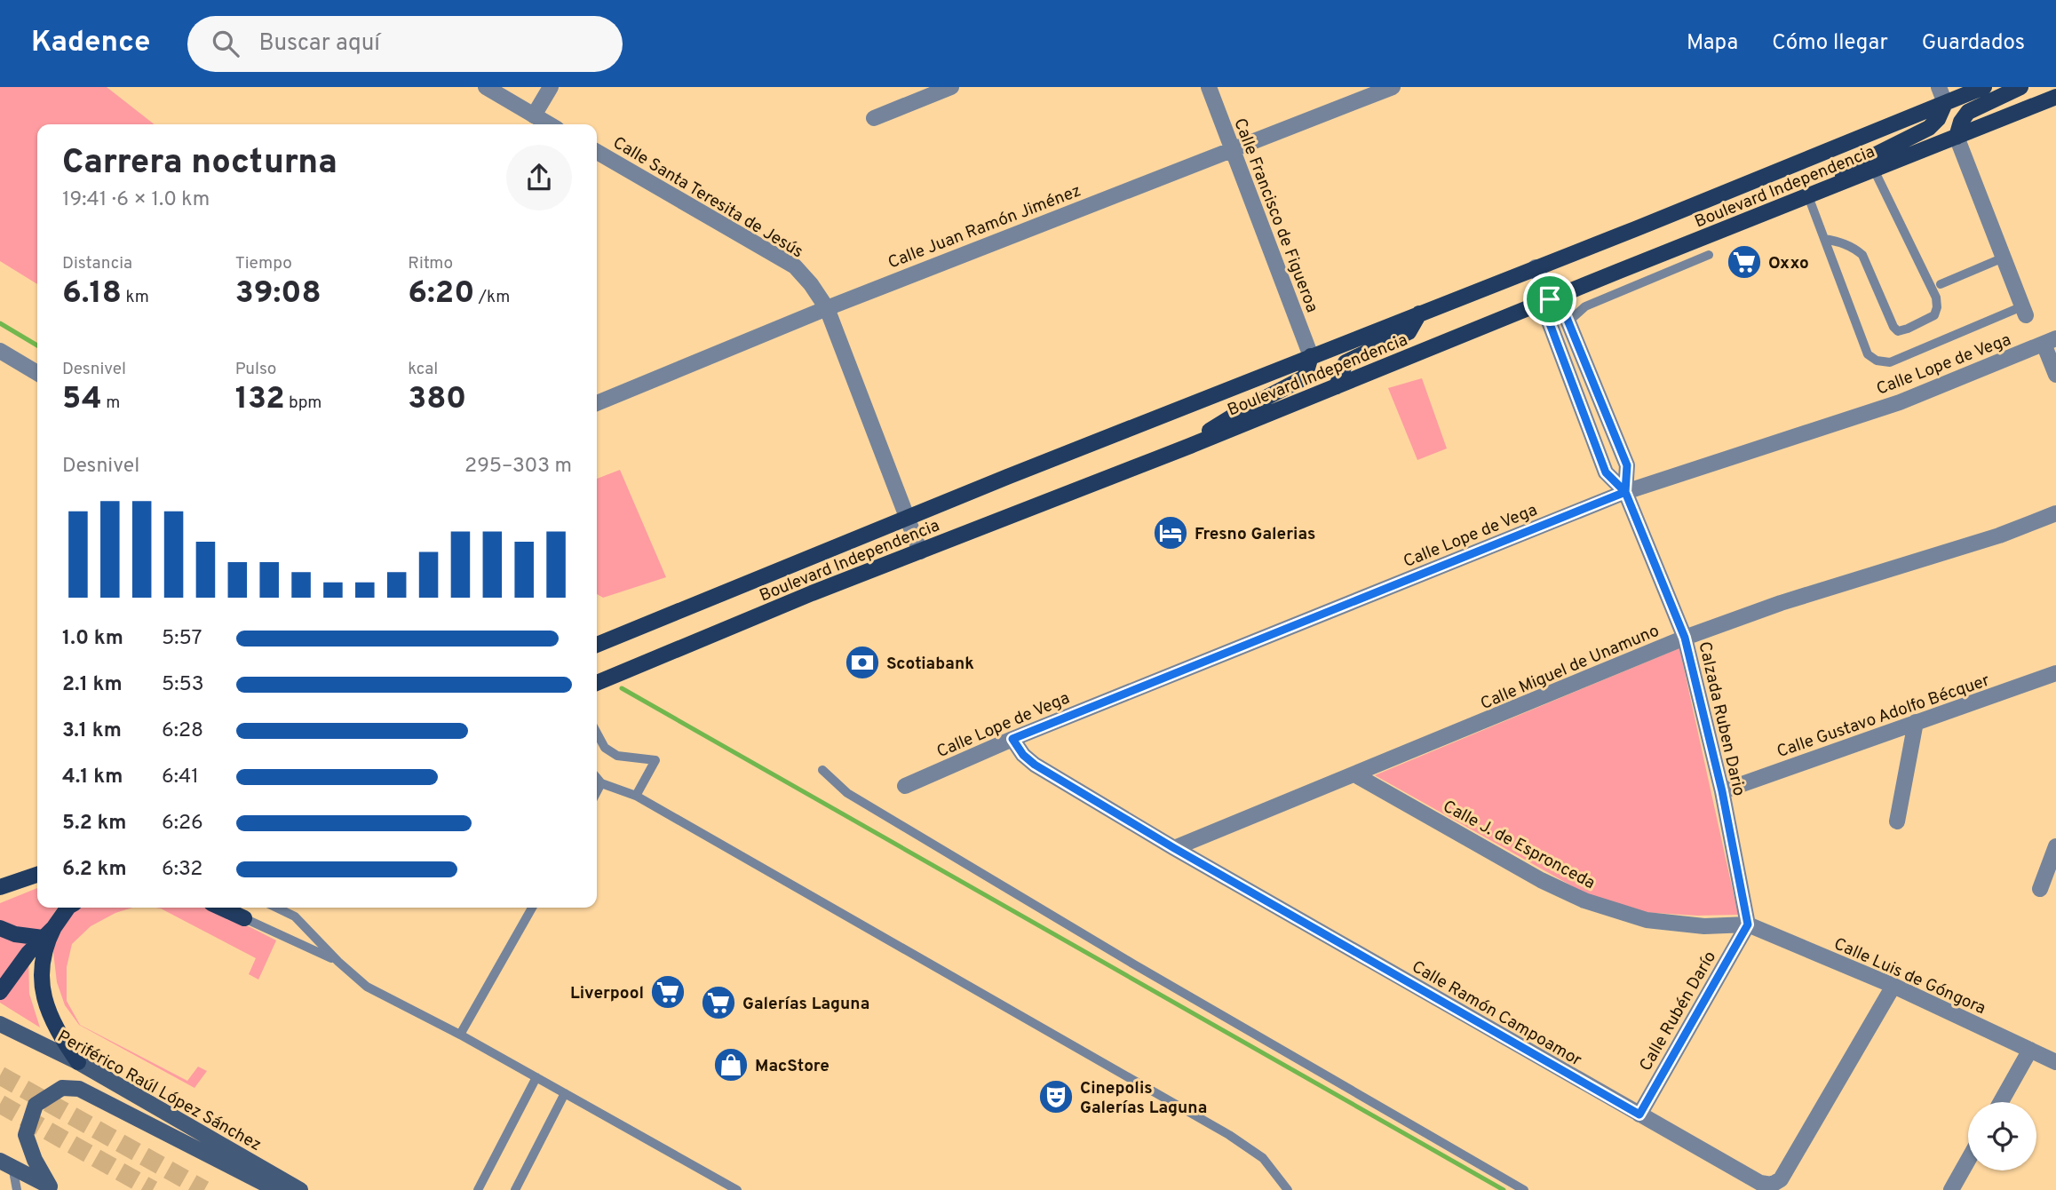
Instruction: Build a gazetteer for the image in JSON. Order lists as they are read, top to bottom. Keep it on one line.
{"streets":{"main road":["Boulevard Independencia","Periférico Raúl López Sánchez"],"street":["Calle Santa Teresita de Jesús","Calle Francisco de Figueroa","Calle Juan Ramón Jiménez","Calle Lope de Vega","Calle Miguel de Unamuno","Calle Gustavo Adolfo Bécquer","Calzada Ruben Dario","Calle J. de Espronceda","Calle Luis de Góngora","Calle Rubén Darío","Calle Ramón Campoamor"]},"crossings":[["Boulevard Independencia","Calle Santa Teresita de Jesús"],["Boulevard Independencia","Calle Francisco de Figueroa"],["Boulevard Independencia","Calzada Ruben Dario"],["Calle Santa Teresita de Jesús","Calle Juan Ramón Jiménez"],["Calle Francisco de Figueroa","Calle Juan Ramón Jiménez"],["Calle Lope de Vega","Calzada Ruben Dario"],["Calle Lope de Vega","Calle Ramón Campoamor"],["Calle Miguel de Unamuno","Calzada Ruben Dario"],["Calle Miguel de Unamuno","Calle J. de Espronceda"],["Calle Miguel de Unamuno","Calle Ramón Campoamor"],["Calle Gustavo Adolfo Bécquer","Calzada Ruben Dario"],["Calzada Ruben Dario","Calle J. de Espronceda"],["Calzada Ruben Dario","Calle Luis de Góngora"],["Calzada Ruben Dario","Calle Rubén Darío"],["Calle J. de Espronceda","Calle Luis de Góngora"],["Calle J. de Espronceda","Calle Rubén Darío"],["Calle Luis de Góngora","Calle Rubén Darío"],["Calle Luis de Góngora","Calle Ramón Campoamor"],["Calle Rubén Darío","Calle Ramón Campoamor"]],"places":{"supermarket":["Oxxo","Liverpool","Galerías Laguna"],"hotel":["Fresno Galerias"],"bank":["Scotiabank"],"shop":["MacStore"],"theatre":["Cinepolis Galerías Laguna"]},"page":{"header":"Kadence","search":"Buscar aquí","nav":["Mapa","Cómo llegar","Guardados"],"heading":["Carrera nocturna","19:41 · 6 × 1.0 km"],"stats":[["Distancia","6.18 km"],["Tiempo","39:08"],["Ritmo","6:20 /km"],["Desnivel","54 m"],["Pulso","132 bpm"],["kcal","380"]],"chart":["Desnivel","295–303 m"],"list":[{"name":"1.0 km","note":"5:57"},{"name":"2.1 km","note":"5:53"},{"name":"3.1 km","note":"6:28"},{"name":"4.1 km","note":"6:41"},{"name":"5.2 km","note":"6:26"},{"name":"6.2 km","note":"6:32"}]}}
